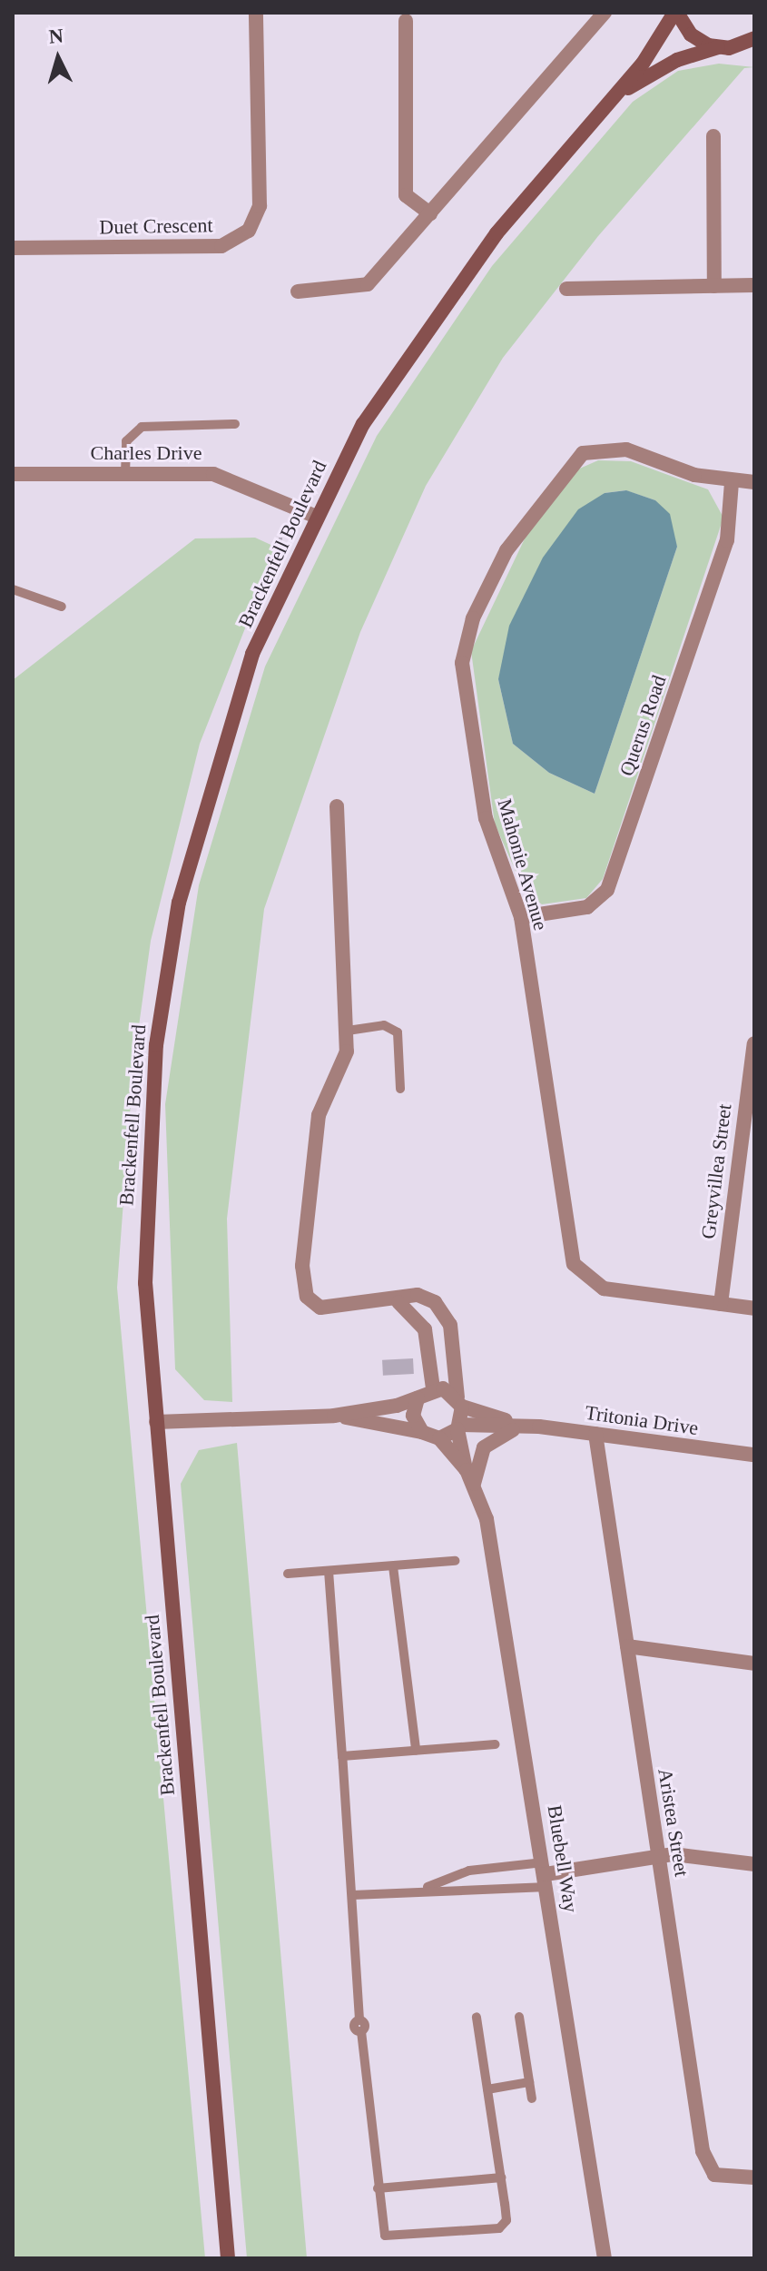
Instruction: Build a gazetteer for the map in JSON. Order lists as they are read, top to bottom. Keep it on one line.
{"streets":{"street":["Duet Crescent","Charles Drive","Brackenfell Boulevard","Querus Road","Mahonie Avenue","Greyvillea Street","Tritonia Drive","Aristea Street","Bluebell Way"]},"crossings":[["Charles Drive","Brackenfell Boulevard"],["Querus Road","Mahonie Avenue"],["Mahonie Avenue","Greyvillea Street"],["Tritonia Drive","Aristea Street"]],"north":"top"}
